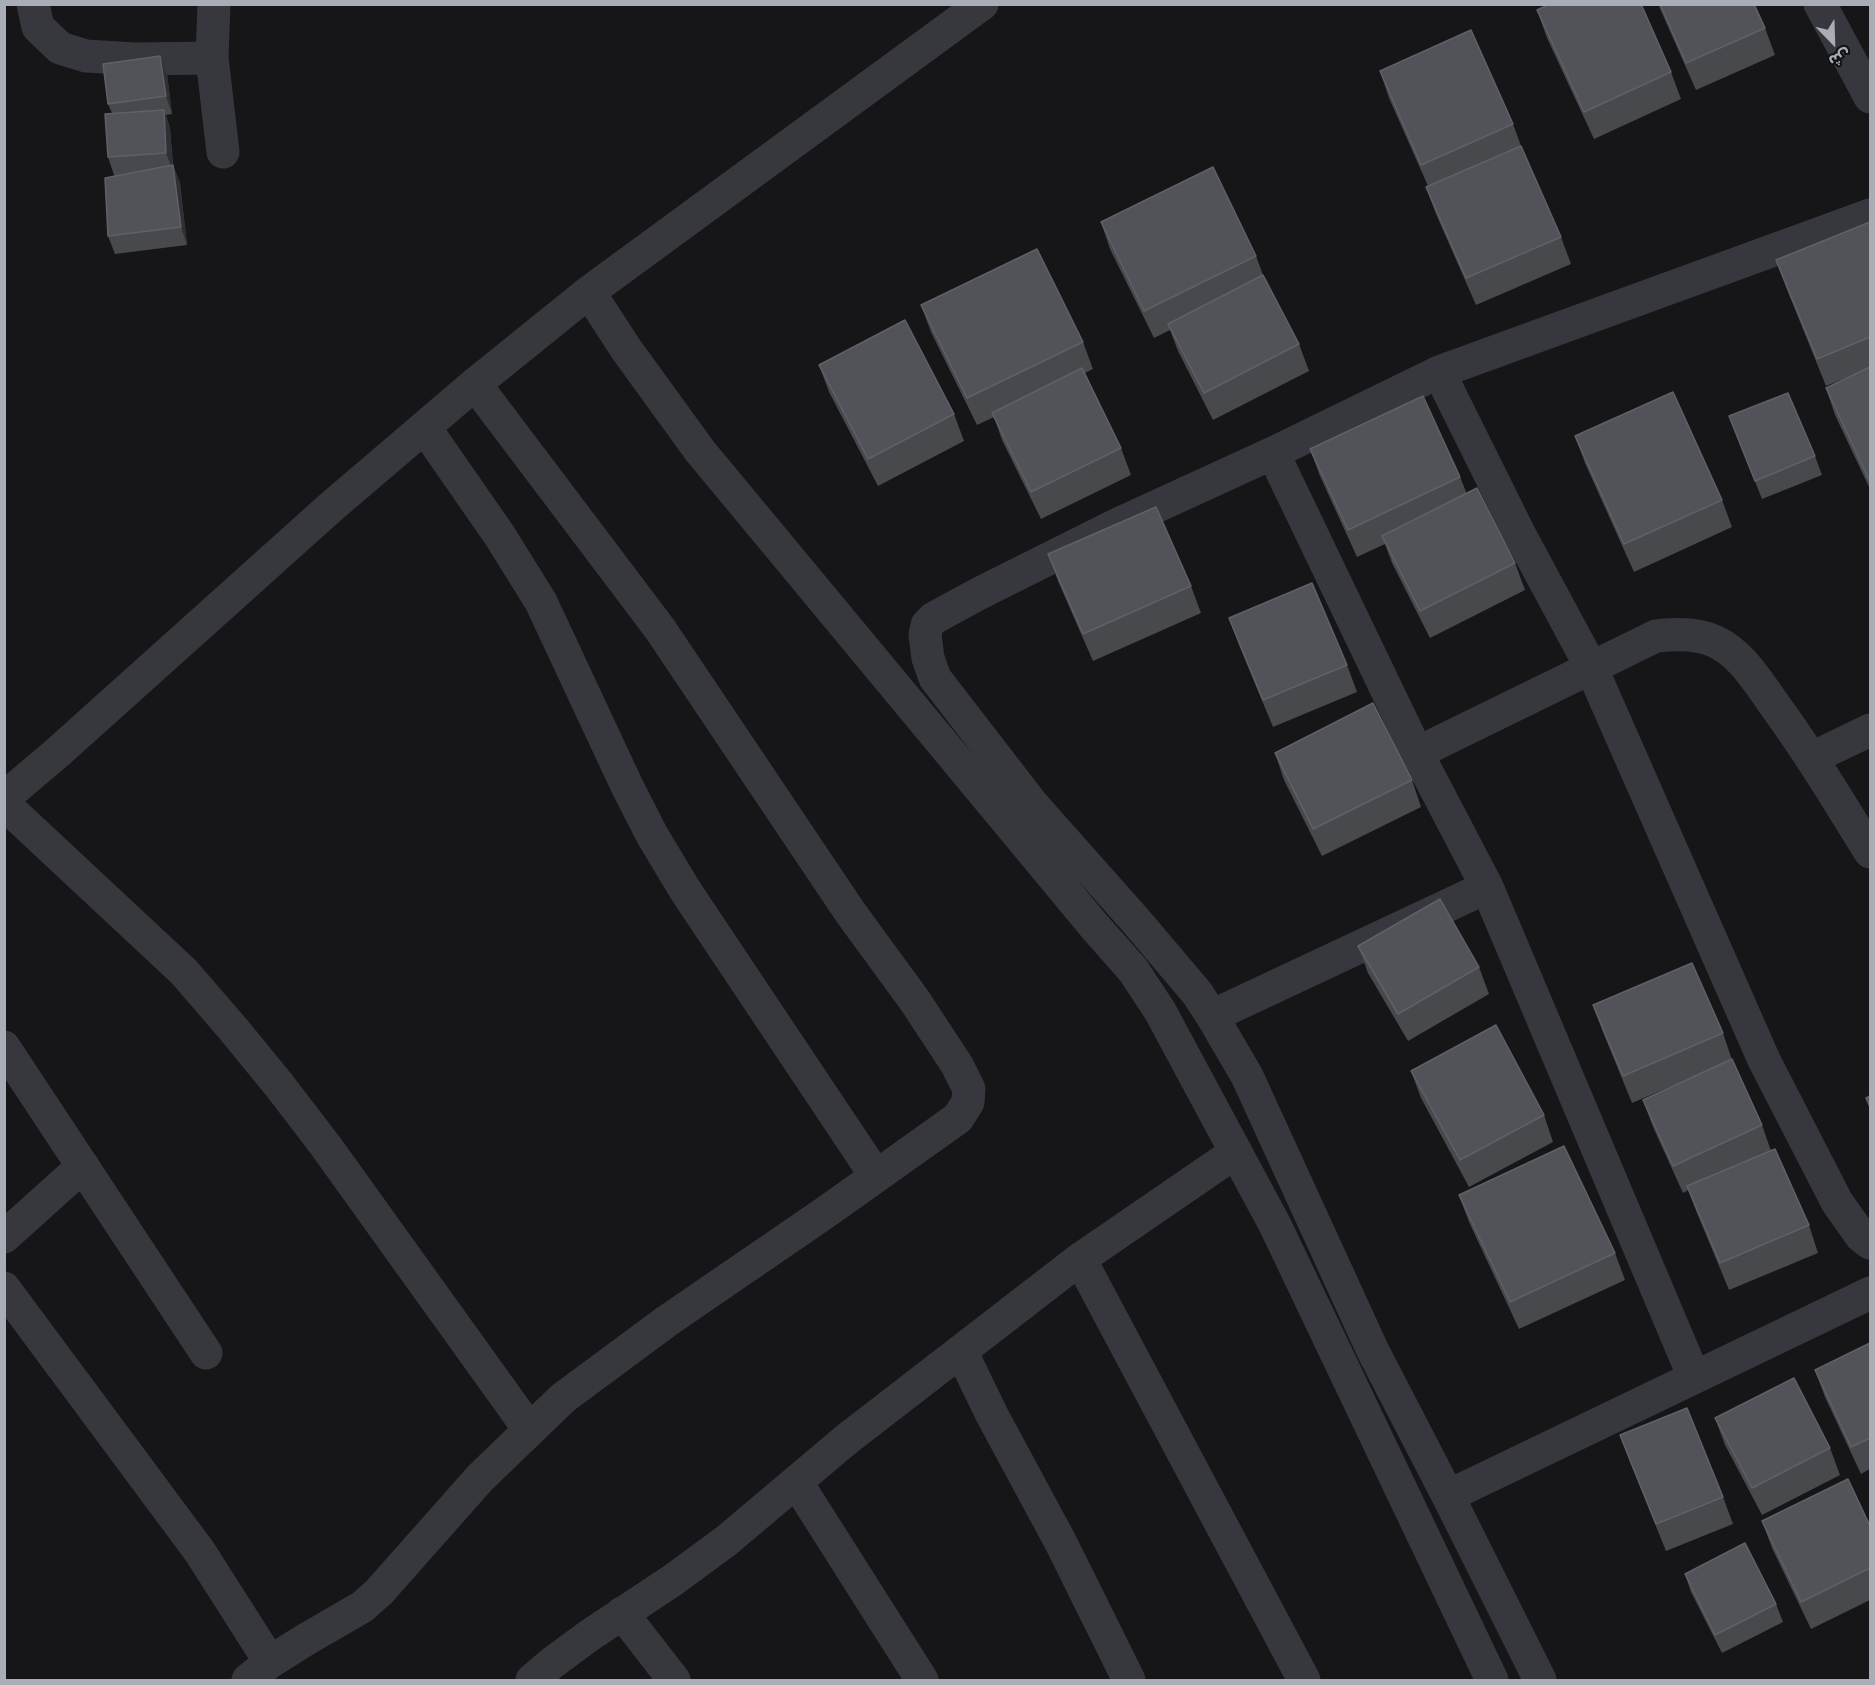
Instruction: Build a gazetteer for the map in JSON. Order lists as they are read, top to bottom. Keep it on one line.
{"north":"bottom right"}
